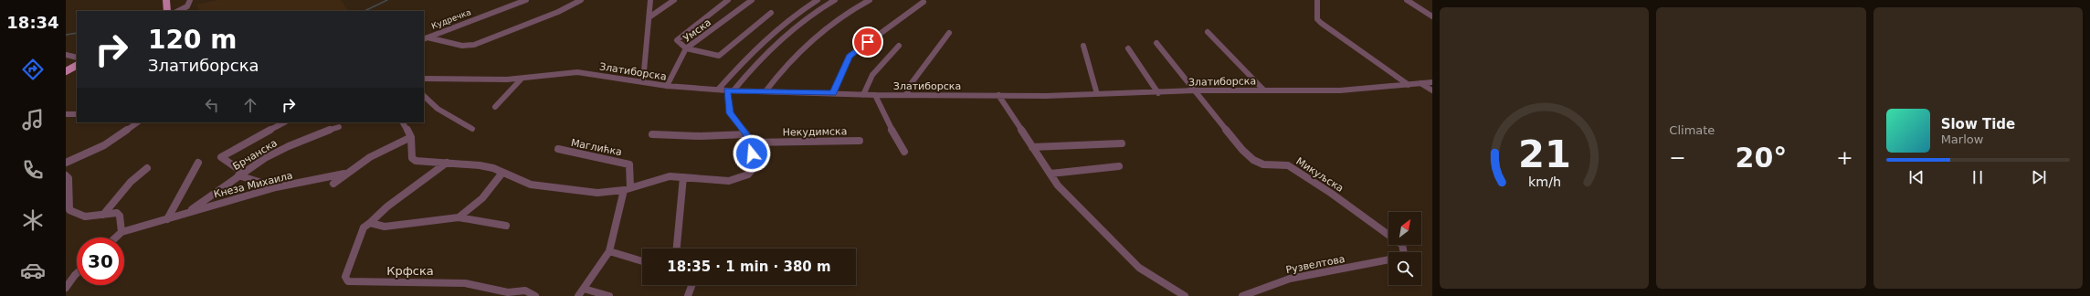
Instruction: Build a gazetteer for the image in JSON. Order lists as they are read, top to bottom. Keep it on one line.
{"streets":{"street":["Кудречка","Умска","Златиборска","Некудимска","Маглићка","Брчанска","Микуљска","Кнеза Михаила","Рузвелтова","Крфска"]},"crossings":[["Умска","Златиборска"],["Златиборска","Микуљска"],["Брчанска","Кнеза Михаила"]],"north":"top right","page":{"tabs":"18:34","tile":"Climate","turn":["120 m","Златиборска"],"song":["Slow Tide","Marlow"],"heat":["−","20°","+"],"limit":"30","trip":"18:35 · 1 min · 380 m","gauge":["21","km/h"]}}
